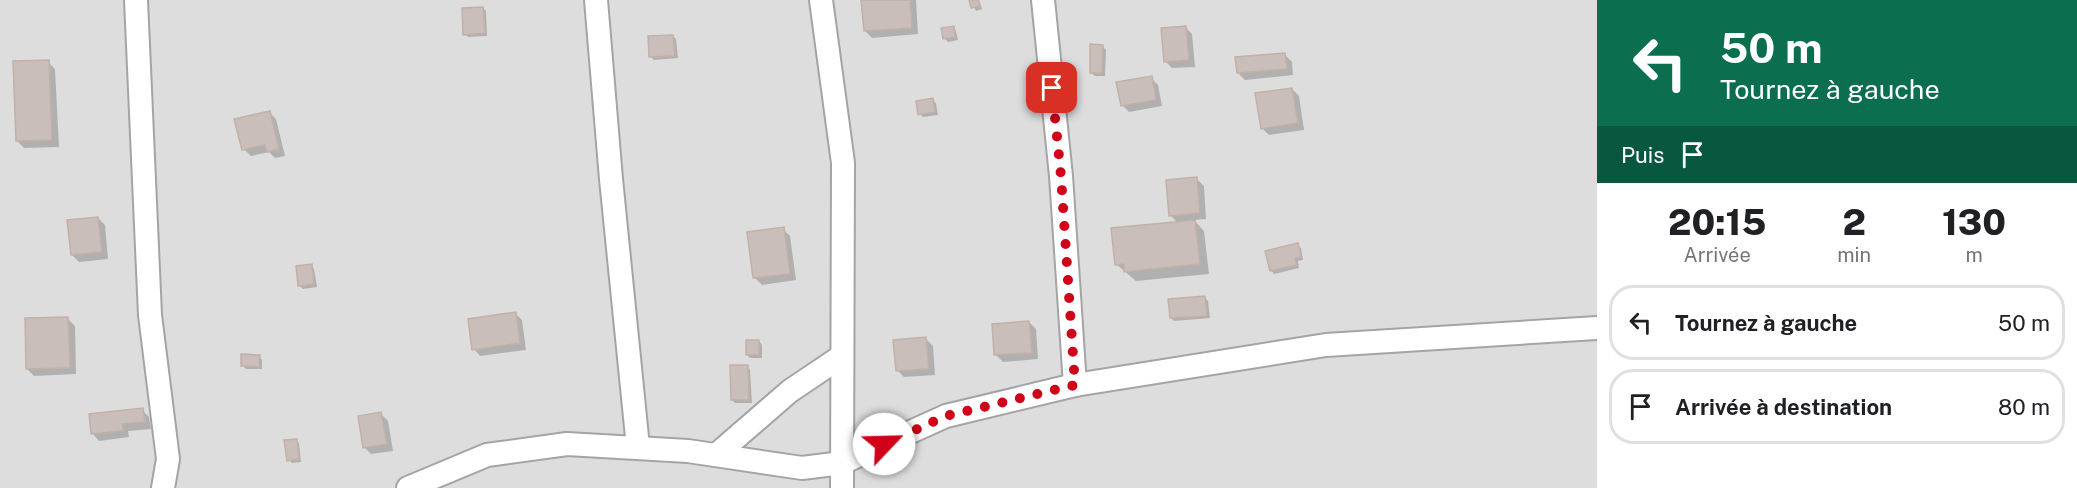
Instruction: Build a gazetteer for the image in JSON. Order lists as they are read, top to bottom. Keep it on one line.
{"page":{"turn":["50 m","Tournez à gauche"],"then":"Puis","eta":["20:15","Arrivée","2","min","130","m"],"list":[{"name":"Tournez à gauche","value":"50 m"},{"name":"Arrivée à destination","value":"80 m"}]}}
